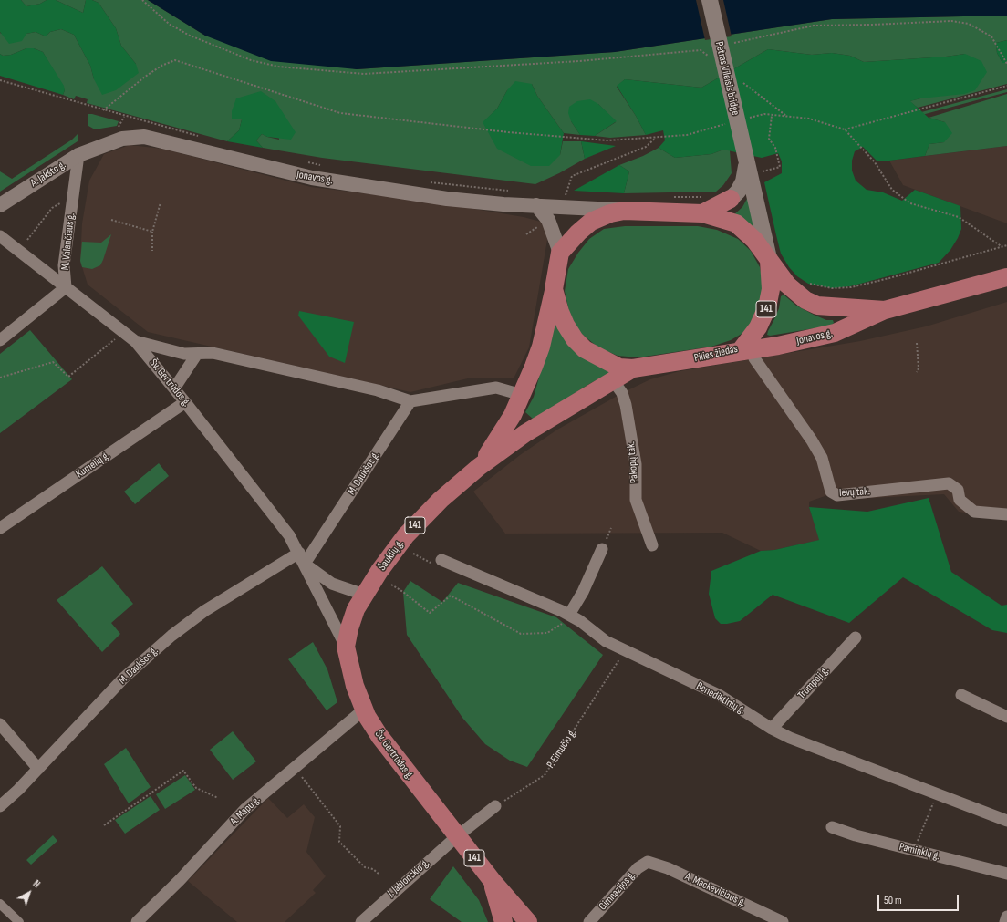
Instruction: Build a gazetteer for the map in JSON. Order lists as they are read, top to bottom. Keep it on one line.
{"streets":{"main road":["Petras Vileišis bridge","Jonavos g.","141","Pilies žiedas","Šv. Gertrūdos g.","Šauklių g."],"street":["A. Jakšto g.","M. Valančiaus g.","Pakopų tak.","Kumelių g.","M. Daukšos g.","Ievų tak.","Trumpoji g.","Benediktinių g.","A. Mapu g.","Paminklų g.","J. Jablonskio g.","A. Mackevičiaus g.","Gimnazijos g."],"path":["P. Eimučio g."]},"crossings":[["Petras Vileišis bridge","141"],["A. Jakšto g.","Jonavos g."],["A. Jakšto g.","M. Valančiaus g."],["Jonavos g.","141"],["Jonavos g.","Pilies žiedas"],["Jonavos g.","Ievų tak."],["M. Valančiaus g.","Šv. Gertrūdos g."],["141","Pilies žiedas"],["141","Pakopų tak."],["141","Šauklių g."],["Pilies žiedas","Ievų tak."],["Pilies žiedas","Šauklių g."],["Šv. Gertrūdos g.","Kumelių g."],["Šv. Gertrūdos g.","M. Daukšos g."],["Šv. Gertrūdos g.","Šauklių g."],["Šv. Gertrūdos g.","A. Mapu g."],["Šv. Gertrūdos g.","J. Jablonskio g."],["Pakopų tak.","Šauklių g."],["Trumpoji g.","Benediktinių g."],["Benediktinių g.","P. Eimučio g."],["A. Mackevičiaus g.","Gimnazijos g."]],"scale_bar":"50 m","north":"top right"}
